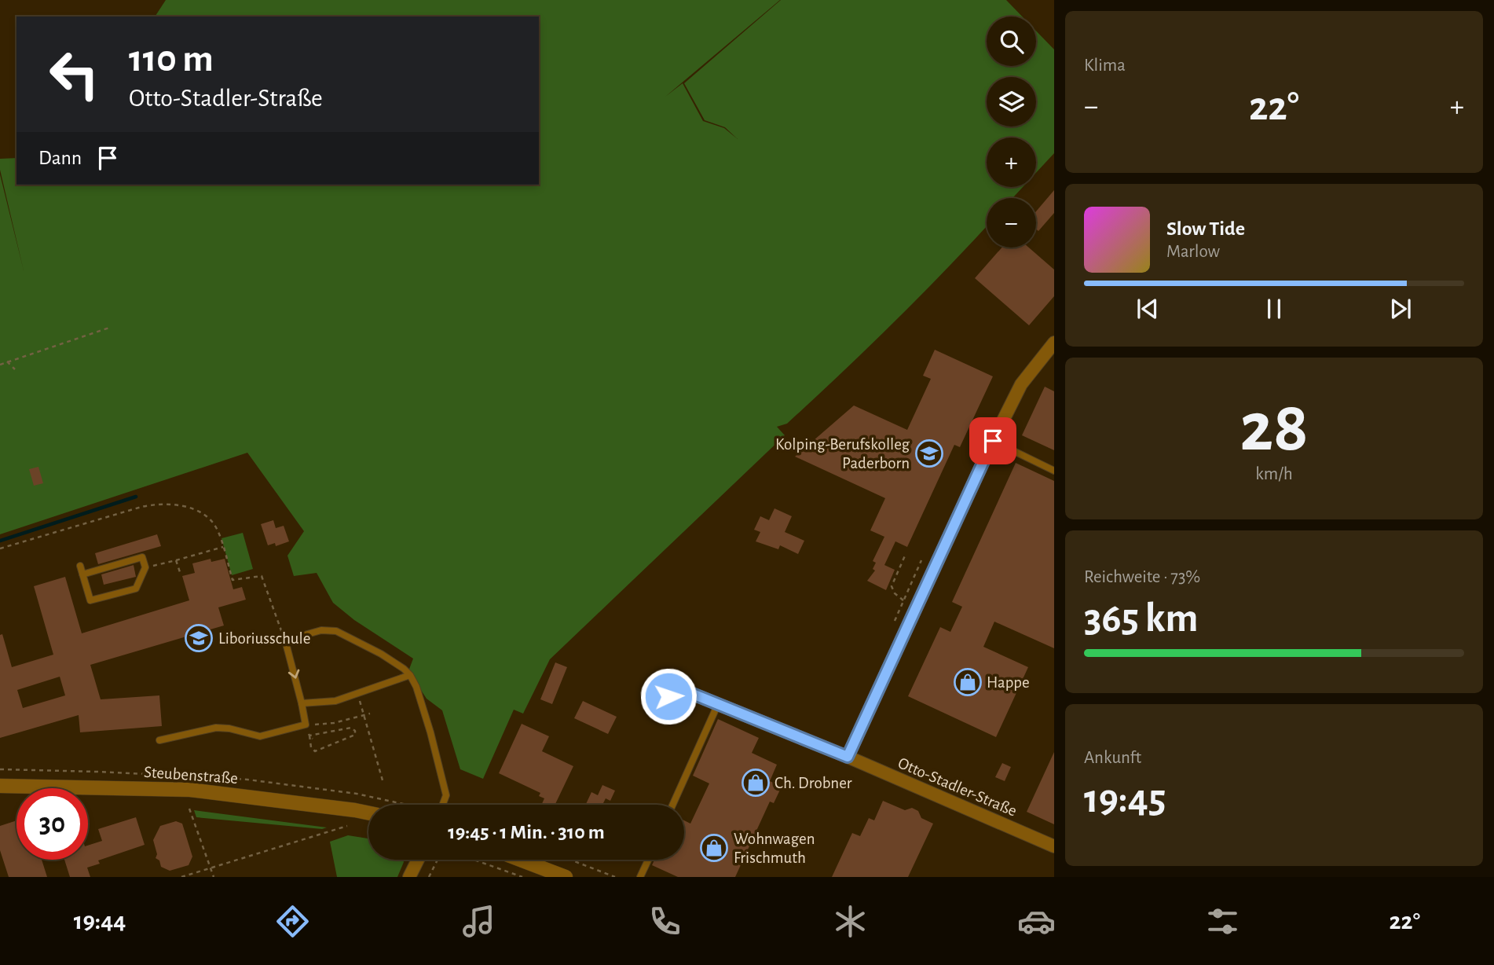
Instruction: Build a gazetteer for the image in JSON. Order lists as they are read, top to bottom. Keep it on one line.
{"streets":{"street":["Steubenstraße","Otto-Stadler-Straße"]},"places":{"school or university":["Kolping-Berufskolleg Paderborn","Liboriusschule"],"shop":["Happe","Ch. Drobner","Wohnwagen Frischmuth"]},"page":{"tile":["Klima",["28","km/h"],["Reichweite · 73%","365 km"],["Ankunft","19:45"]],"map_buttons":["+","−"],"turn":["110 m","Otto-Stadler-Straße"],"heat":["−","22°","+"],"then":"Dann","song":["Slow Tide","Marlow"],"limit":"30","trip":"19:45 · 1 Min. · 310 m","tabs":["19:44","22°"]}}
